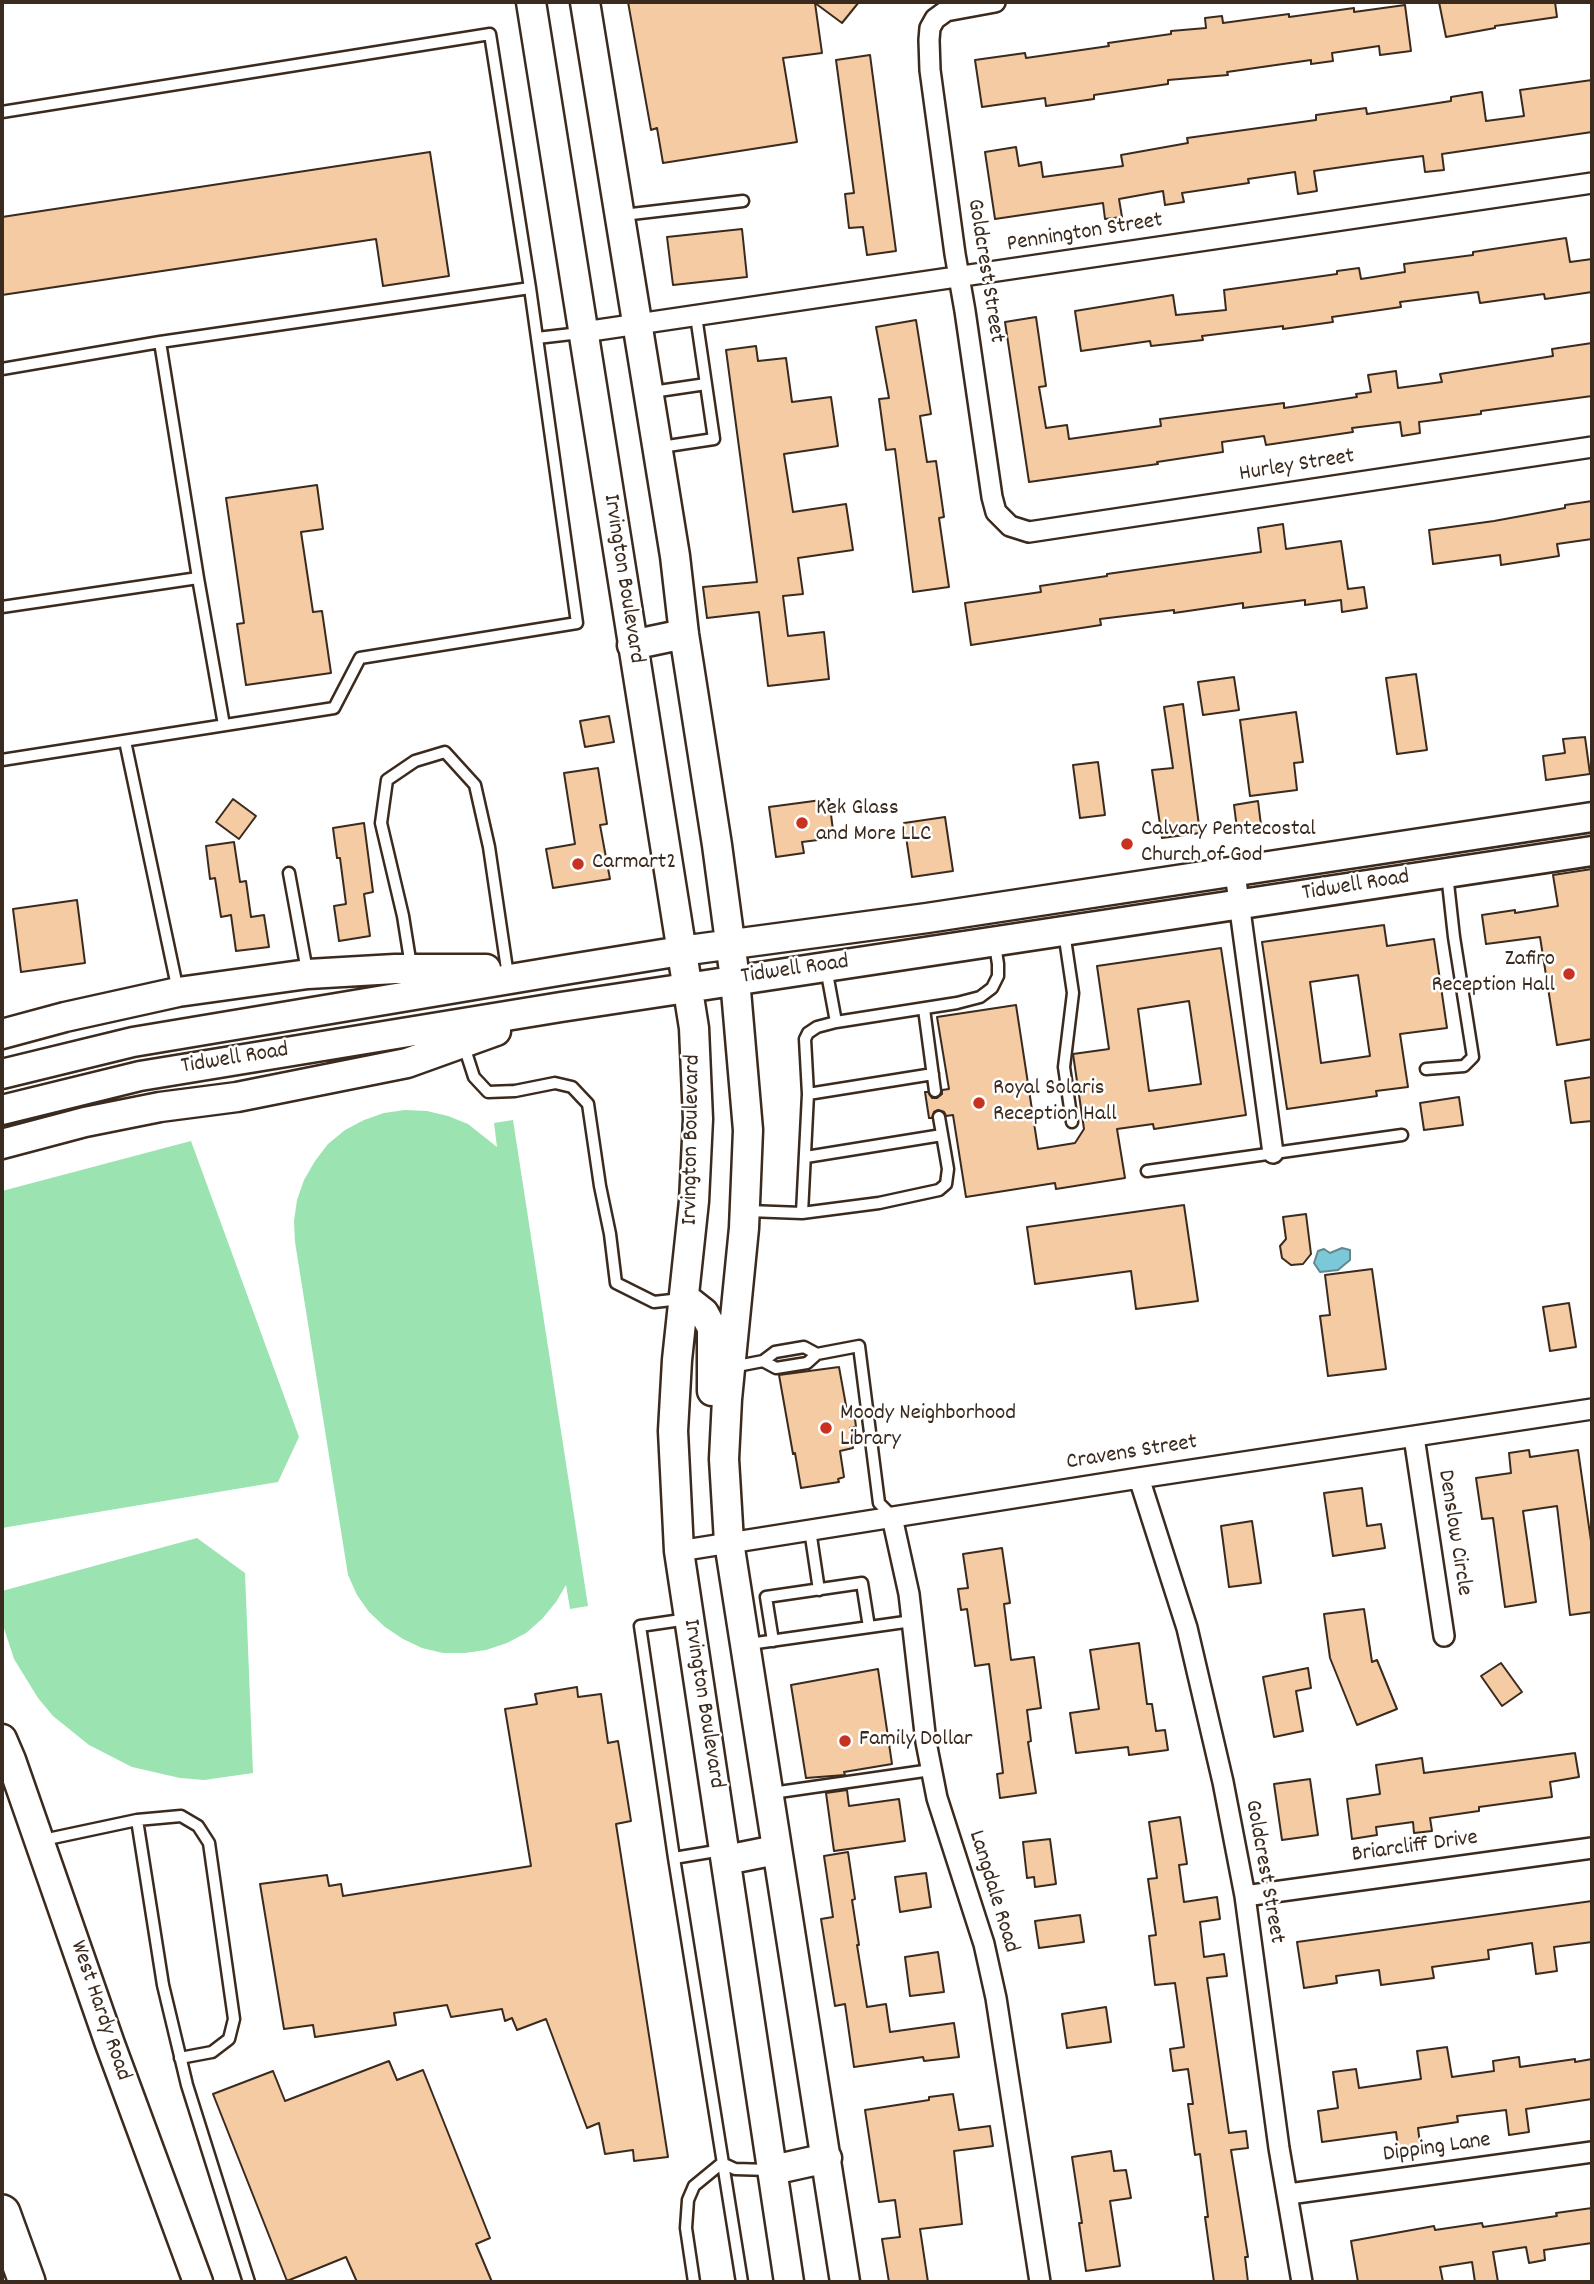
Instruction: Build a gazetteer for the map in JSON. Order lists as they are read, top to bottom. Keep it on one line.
{"streets":{"main road":["Irvington Boulevard","Tidwell Road","West Hardy Road"],"street":["Pennington Street","Goldcrest Street","Hurley Street","Cravens Street","Denslow Circle","Briarcliff Drive","Langdale Road","Dipping Lane"]},"crossings":[["Pennington Street","Goldcrest Street"],["Pennington Street","Irvington Boulevard"],["Goldcrest Street","Hurley Street"],["Goldcrest Street","Cravens Street"],["Goldcrest Street","Briarcliff Drive"],["Goldcrest Street","Dipping Lane"],["Irvington Boulevard","Tidwell Road"],["Irvington Boulevard","Cravens Street"],["Cravens Street","Denslow Circle"],["Cravens Street","Langdale Road"]],"places":["Kek Glass and More LLC","Calvary Pentecostal Church of God","Carmart2","Zafiro Reception Hall","Royal Solaris Reception Hall","Moody Neighborhood Library","Family Dollar"]}
